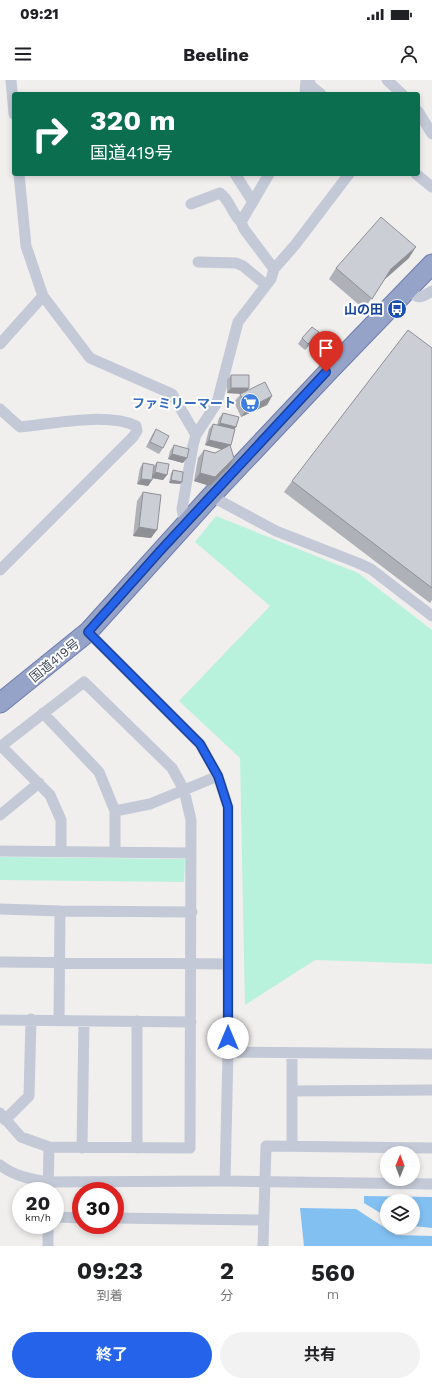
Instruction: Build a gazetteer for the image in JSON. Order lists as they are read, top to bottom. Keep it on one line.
{"streets":{"highway":["国道419号"]},"places":{"bus stop":["山の田"],"supermarket":["ファミリーマート"]},"north":"top","page":{"status":"09:21","header":"Beeline","turn":["320 m","国道419号"],"speed":"20 km/h","limit":"30","eta":["09:23","到着","2","分","560","m"],"buttons":["終了","共有"]}}
